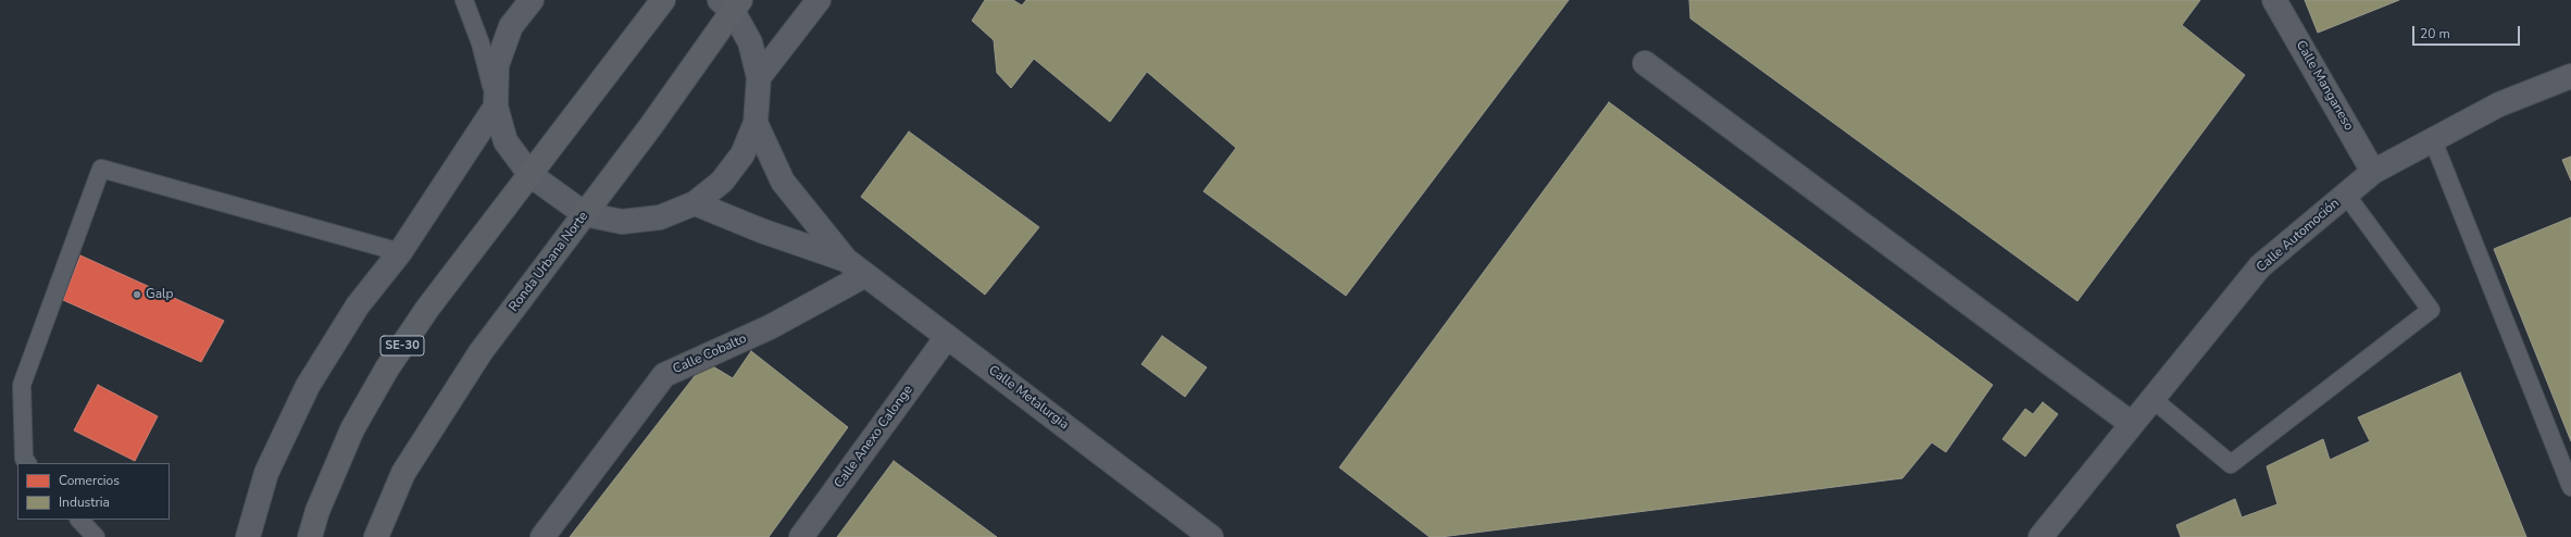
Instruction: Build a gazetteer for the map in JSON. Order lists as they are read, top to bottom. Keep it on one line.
{"streets":{"main road":["Ronda Urbana Norte","SE-30"],"street":["Calle Manganeso","Calle Automoción","Calle Cobalto","Calle Metalurgia","Calle Anexo Calonge"]},"crossings":[["Calle Manganeso","Calle Automoción"],["Calle Cobalto","Calle Metalurgia"],["Calle Metalurgia","Calle Anexo Calonge"]],"places":["Galp"],"legend":["Comercios","Industria"],"scale_bar":"20 m"}
